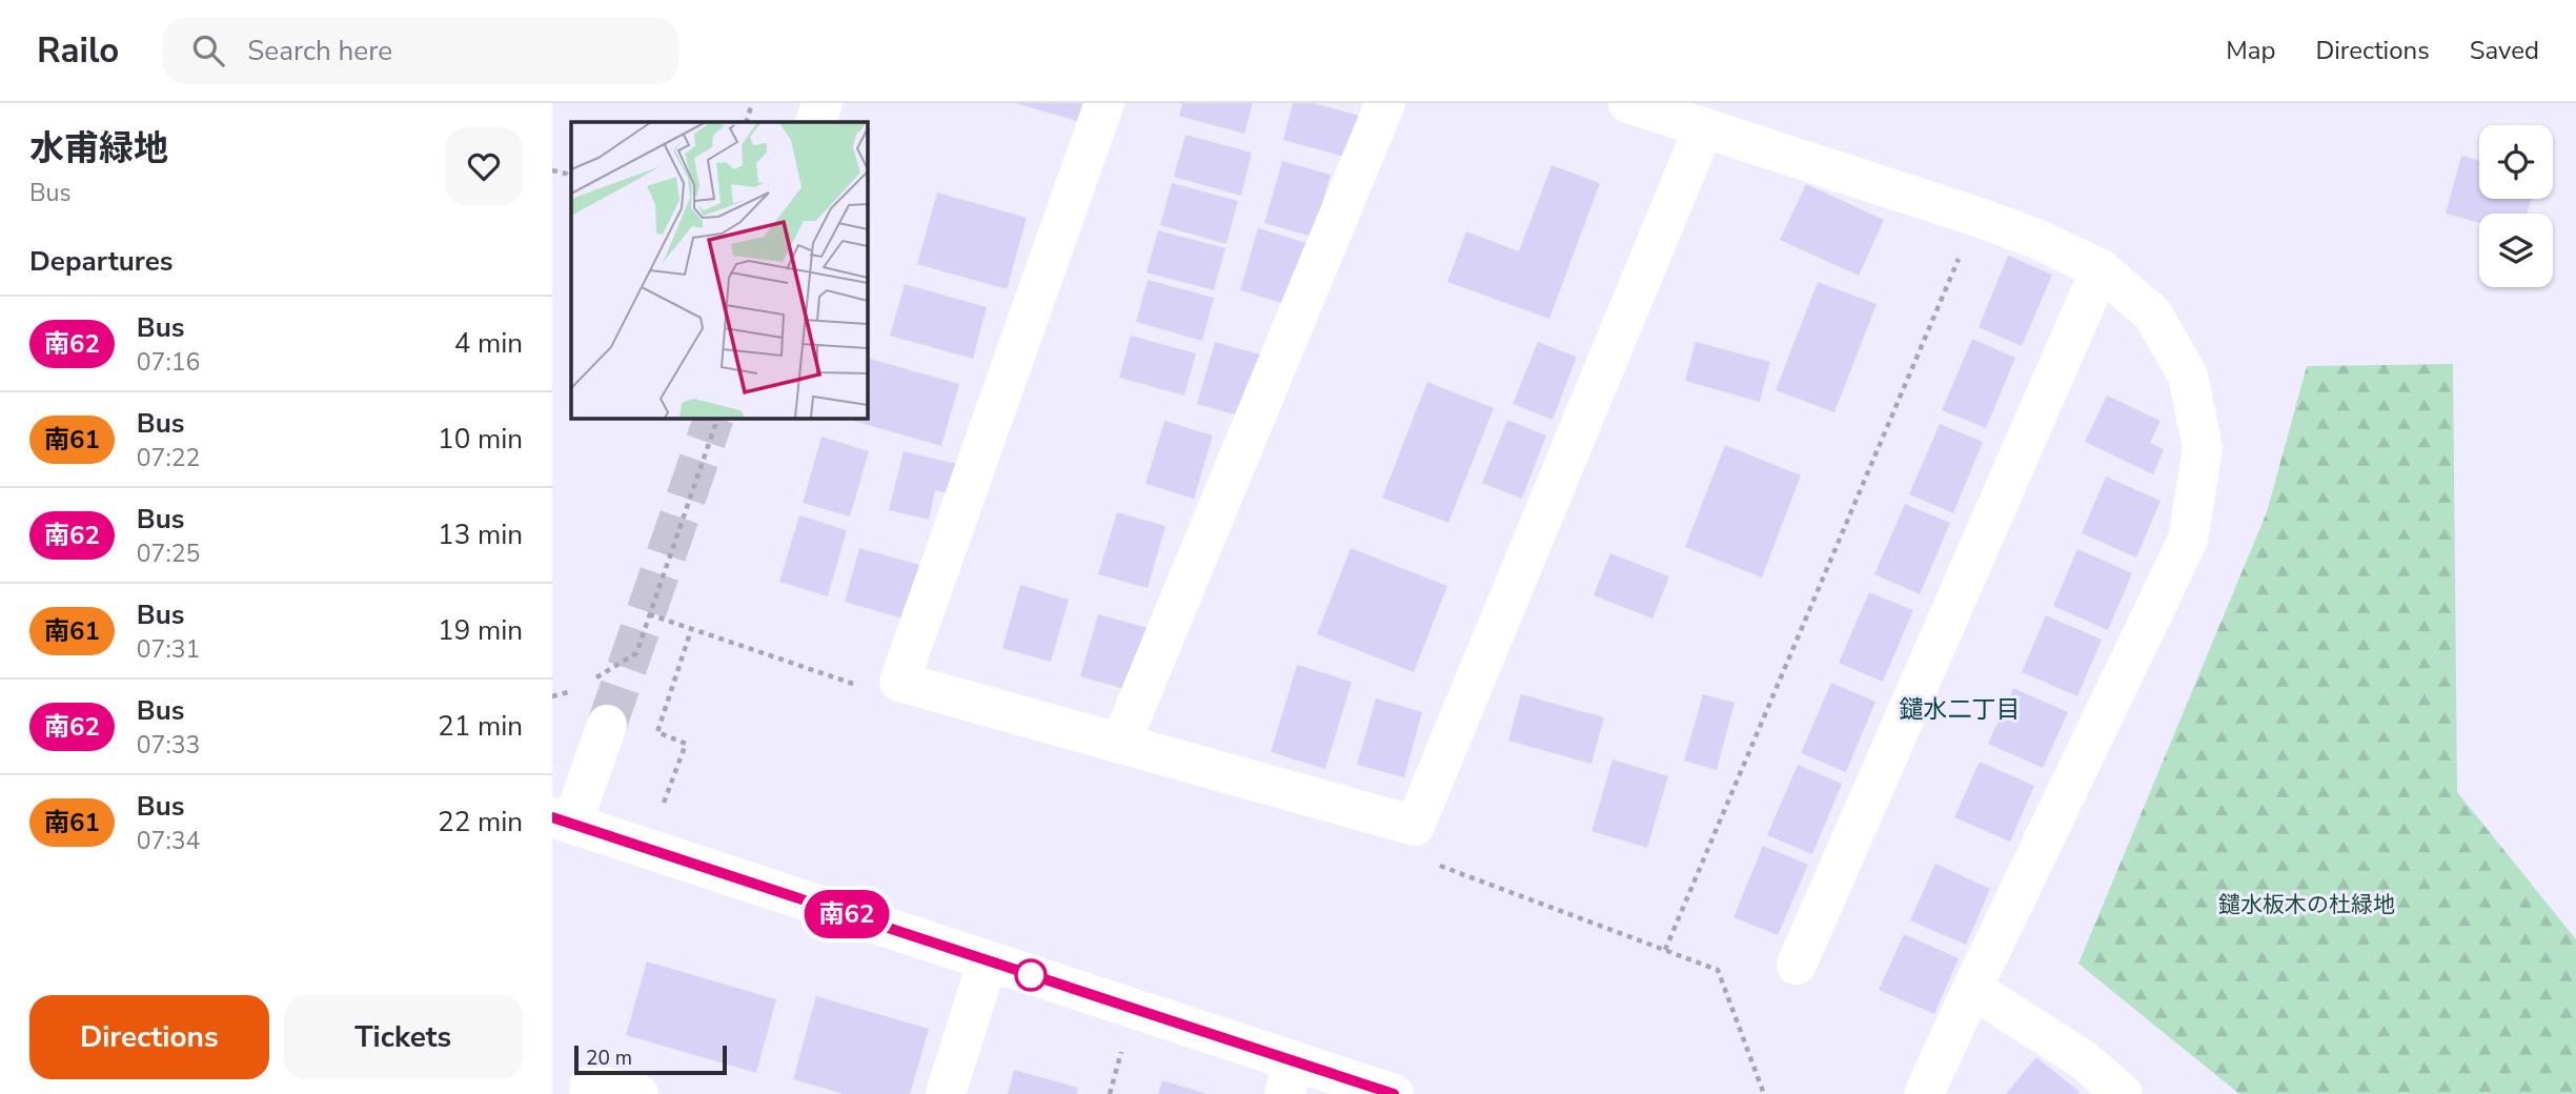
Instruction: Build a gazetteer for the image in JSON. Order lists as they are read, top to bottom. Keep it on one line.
{"districts":["鑓水二丁目"],"parks":["鑓水板木の杜緑地"],"lines":["bus line 南62"],"scale_bar":"20 m","page":{"header":"Railo","search":"Search here","nav":["Map","Directions","Saved"],"heading":[["水甫緑地","Bus"],"Departures"],"on_map":"南62","list":[{"mark":"南62","name":"Bus","note":"07:16","value":"4 min"},{"mark":"南61","name":"Bus","note":"07:22","value":"10 min"},{"mark":"南62","name":"Bus","note":"07:25","value":"13 min"},{"mark":"南61","name":"Bus","note":"07:31","value":"19 min"},{"mark":"南62","name":"Bus","note":"07:33","value":"21 min"},{"mark":"南61","name":"Bus","note":"07:34","value":"22 min"}],"buttons":["Directions","Tickets"],"scale":"20 m"}}
